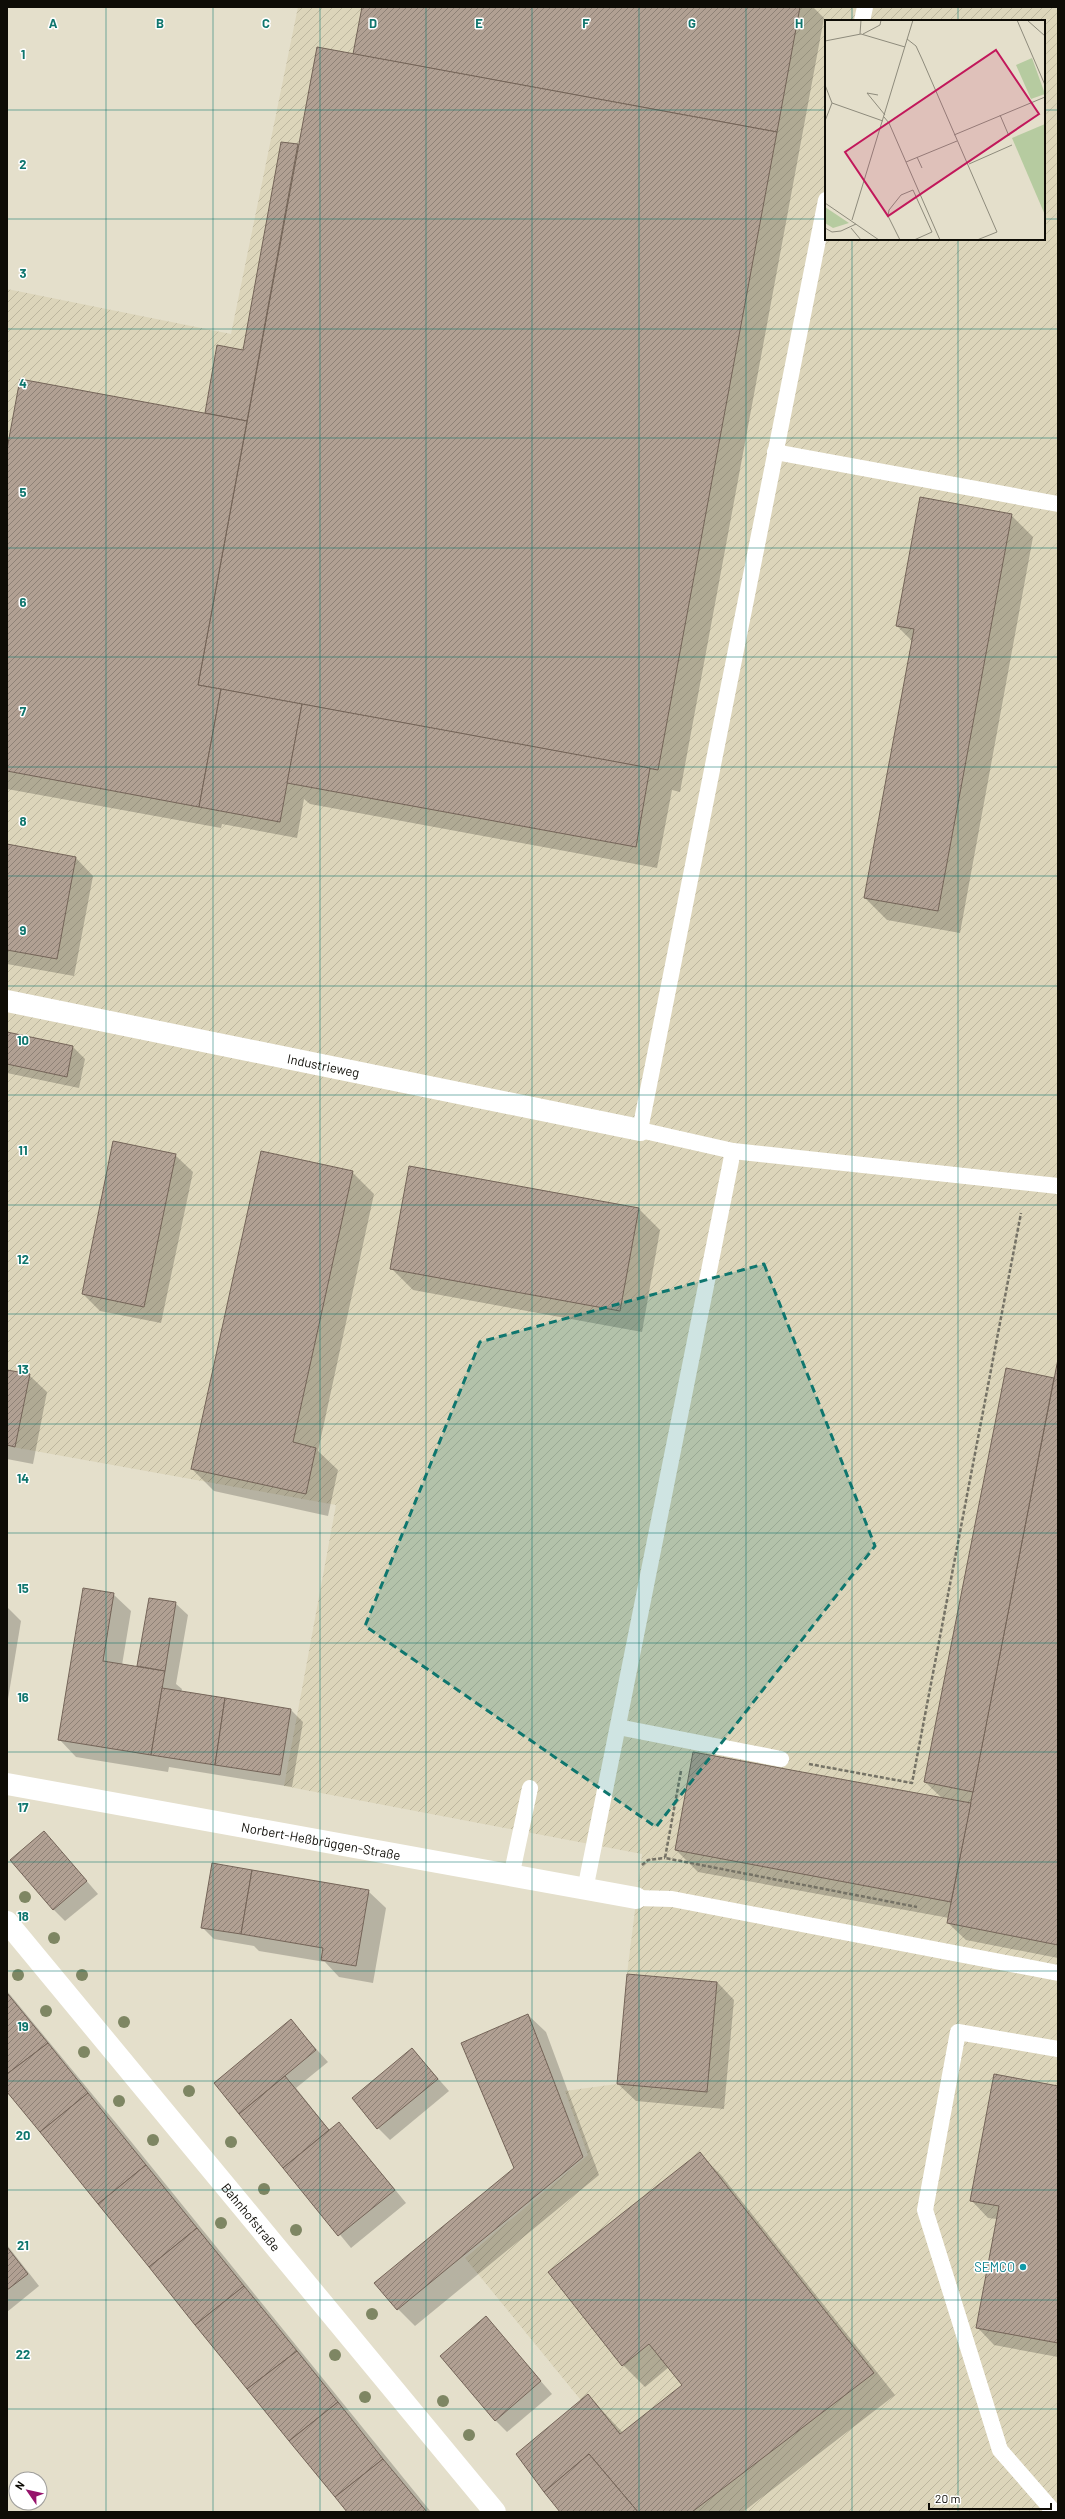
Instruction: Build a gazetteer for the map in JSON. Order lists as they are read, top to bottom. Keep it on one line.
{"streets":{"street":["Industrieweg","Norbert-Heßbrüggen-Straße","Bahnhofstraße"]},"places":["SEMCO"],"scale_bar":"20 m","north":"top left","grid":{"columns":["A","B","C","D","E","F","G","H"],"rows":["1","2","3","4","5","6","7","8","9","10","11","12","13","14","15","16","17","18","19","20","21","22"]}}
